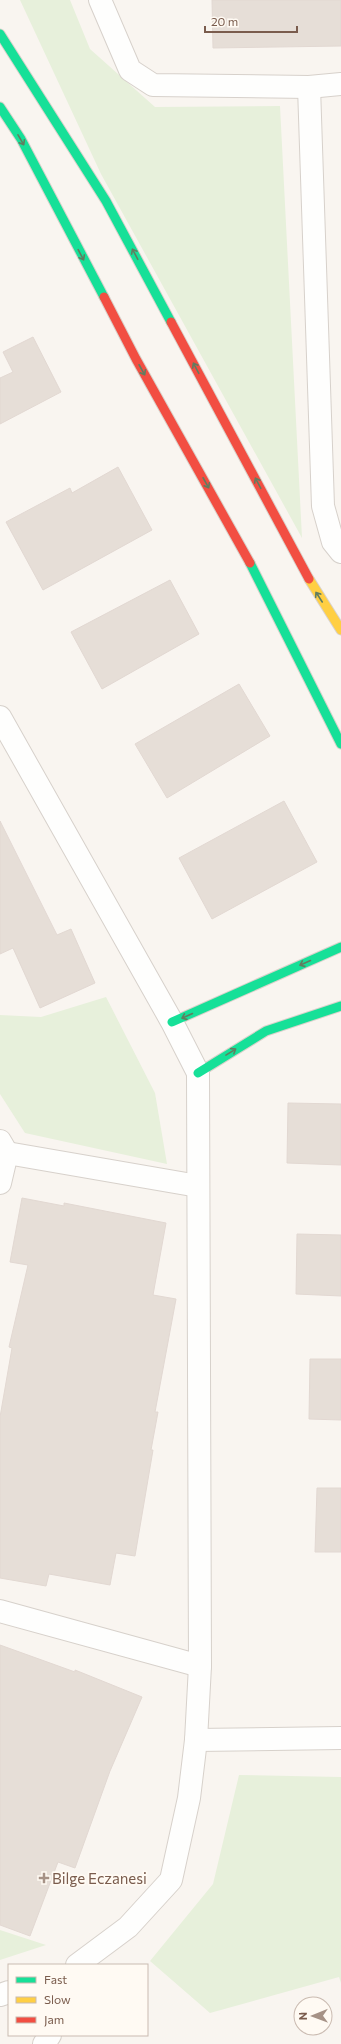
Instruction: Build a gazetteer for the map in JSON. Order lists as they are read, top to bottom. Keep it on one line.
{"places":{"health":["Bilge Eczanesi"]},"legend":["Fast","Slow","Jam"],"scale_bar":"20 m","north":"left"}
